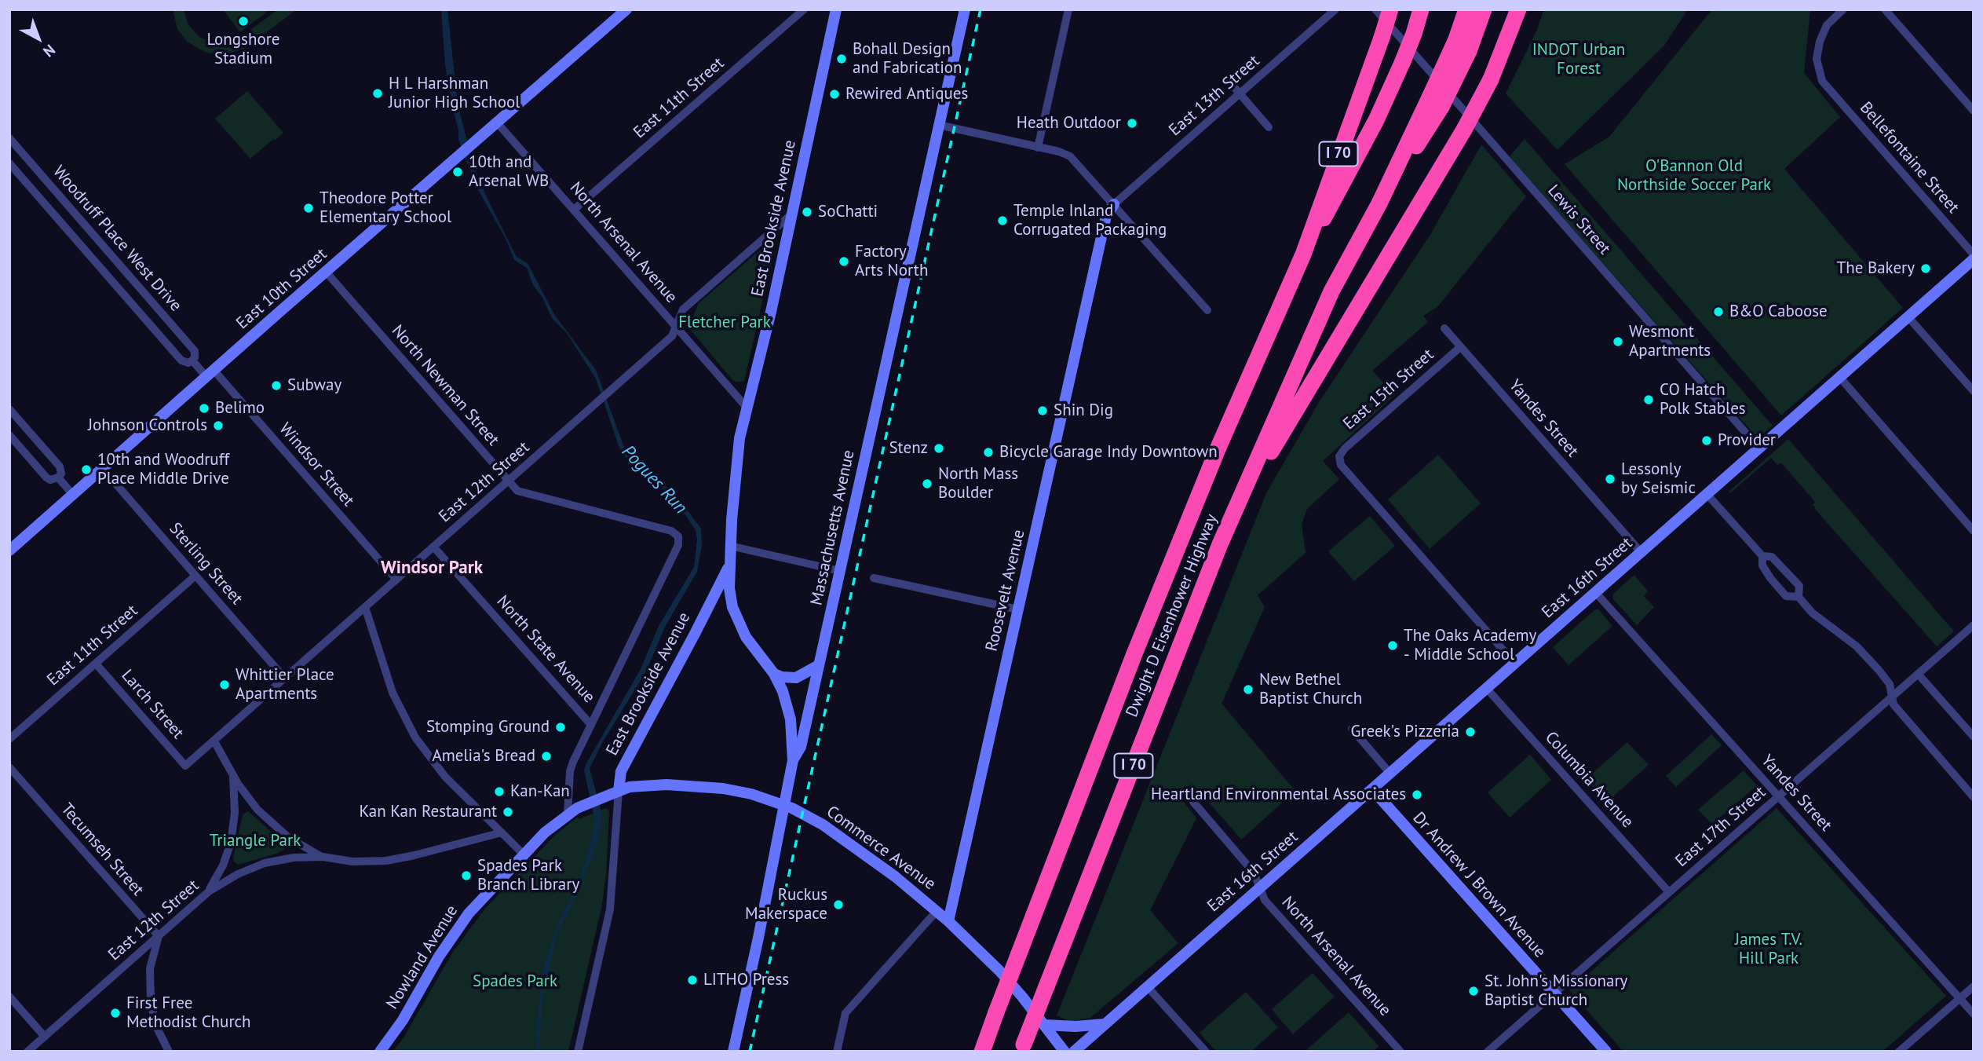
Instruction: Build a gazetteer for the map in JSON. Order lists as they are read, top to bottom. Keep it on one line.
{"streets":{"highway":["I 70","Dwight D Eisenhower Highway"],"main road":["East Brookside Avenue","East 10th Street","Massachusetts Avenue","East 16th Street","Roosevelt Avenue","Commerce Avenue","Dr Andrew J Brown Avenue","Nowland Avenue"],"street":["East 13th Street","East 11th Street","Bellefontaine Street","Lewis Street","Woodruff Place West Drive","North Arsenal Avenue","North Newman Street","East 15th Street","Yandes Street","Windsor Street","East 12th Street","Sterling Street","North State Avenue","Larch Street","Columbia Avenue","East 17th Street","Tecumseh Street"]},"crossings":[["East 13th Street","Roosevelt Avenue"],["East 11th Street","North Arsenal Avenue"],["East 11th Street","Sterling Street"],["East 11th Street","Larch Street"],["I 70","Dwight D Eisenhower Highway"],["East Brookside Avenue","North Arsenal Avenue"],["East Brookside Avenue","East 12th Street"],["East Brookside Avenue","Massachusetts Avenue"],["East Brookside Avenue","Commerce Avenue"],["East Brookside Avenue","Nowland Avenue"],["Lewis Street","East 16th Street"],["Woodruff Place West Drive","East 10th Street"],["Woodruff Place West Drive","Windsor Street"],["North Arsenal Avenue","East 10th Street"],["North Arsenal Avenue","East 12th Street"],["North Arsenal Avenue","East 16th Street"],["East 10th Street","North Newman Street"],["East 10th Street","Windsor Street"],["East 10th Street","Sterling Street"],["North Newman Street","East 12th Street"],["North Newman Street","North State Avenue"],["East 15th Street","Yandes Street"],["East 15th Street","East 16th Street"],["Yandes Street","East 16th Street"],["Yandes Street","East 17th Street"],["Windsor Street","East 12th Street"],["East 12th Street","Sterling Street"],["East 12th Street","North State Avenue"],["East 12th Street","Larch Street"],["East 12th Street","Tecumseh Street"],["Massachusetts Avenue","Commerce Avenue"],["East 16th Street","Columbia Avenue"],["East 16th Street","Dr Andrew J Brown Avenue"],["Roosevelt Avenue","Commerce Avenue"],["Columbia Avenue","East 17th Street"],["East 17th Street","Dr Andrew J Brown Avenue"],["Commerce Avenue","Nowland Avenue"]],"districts":["Windsor Park"],"water":["Pogues Run"],"parks":["INDOT Urban Forest","O'Bannon Old Northside Soccer Park","Fletcher Park","Triangle Park","James T.V. Hill Park","Spades Park"],"places":["Longshore Stadium","Bohall Design and Fabrication","H L Harshman Junior High School","Rewired Antiques","Heath Outdoor","10th and Arsenal WB","Theodore Potter Elementary School","SoChatti","Temple Inland Corrugated Packaging","Factory Arts North","The Bakery","B&O Caboose","Wesmont Apartments","Subway","CO Hatch Polk Stables","Belimo","Shin Dig","Johnson Controls","Provider","Stenz","Bicycle Garage Indy Downtown","10th and Woodruff Place Middle Drive","Lessonly by Seismic","North Mass Boulder","The Oaks Academy - Middle School","Whittier Place Apartments","New Bethel Baptist Church","Stomping Ground","Greek's Pizzeria","Amelia's Bread","Kan-Kan","Heartland Environmental Associates","Kan Kan Restaurant","Spades Park Branch Library","Ruckus Makerspace","LITHO Press","St. John's Missionary Baptist Church","First Free Methodist Church"],"north":"bottom right"}
